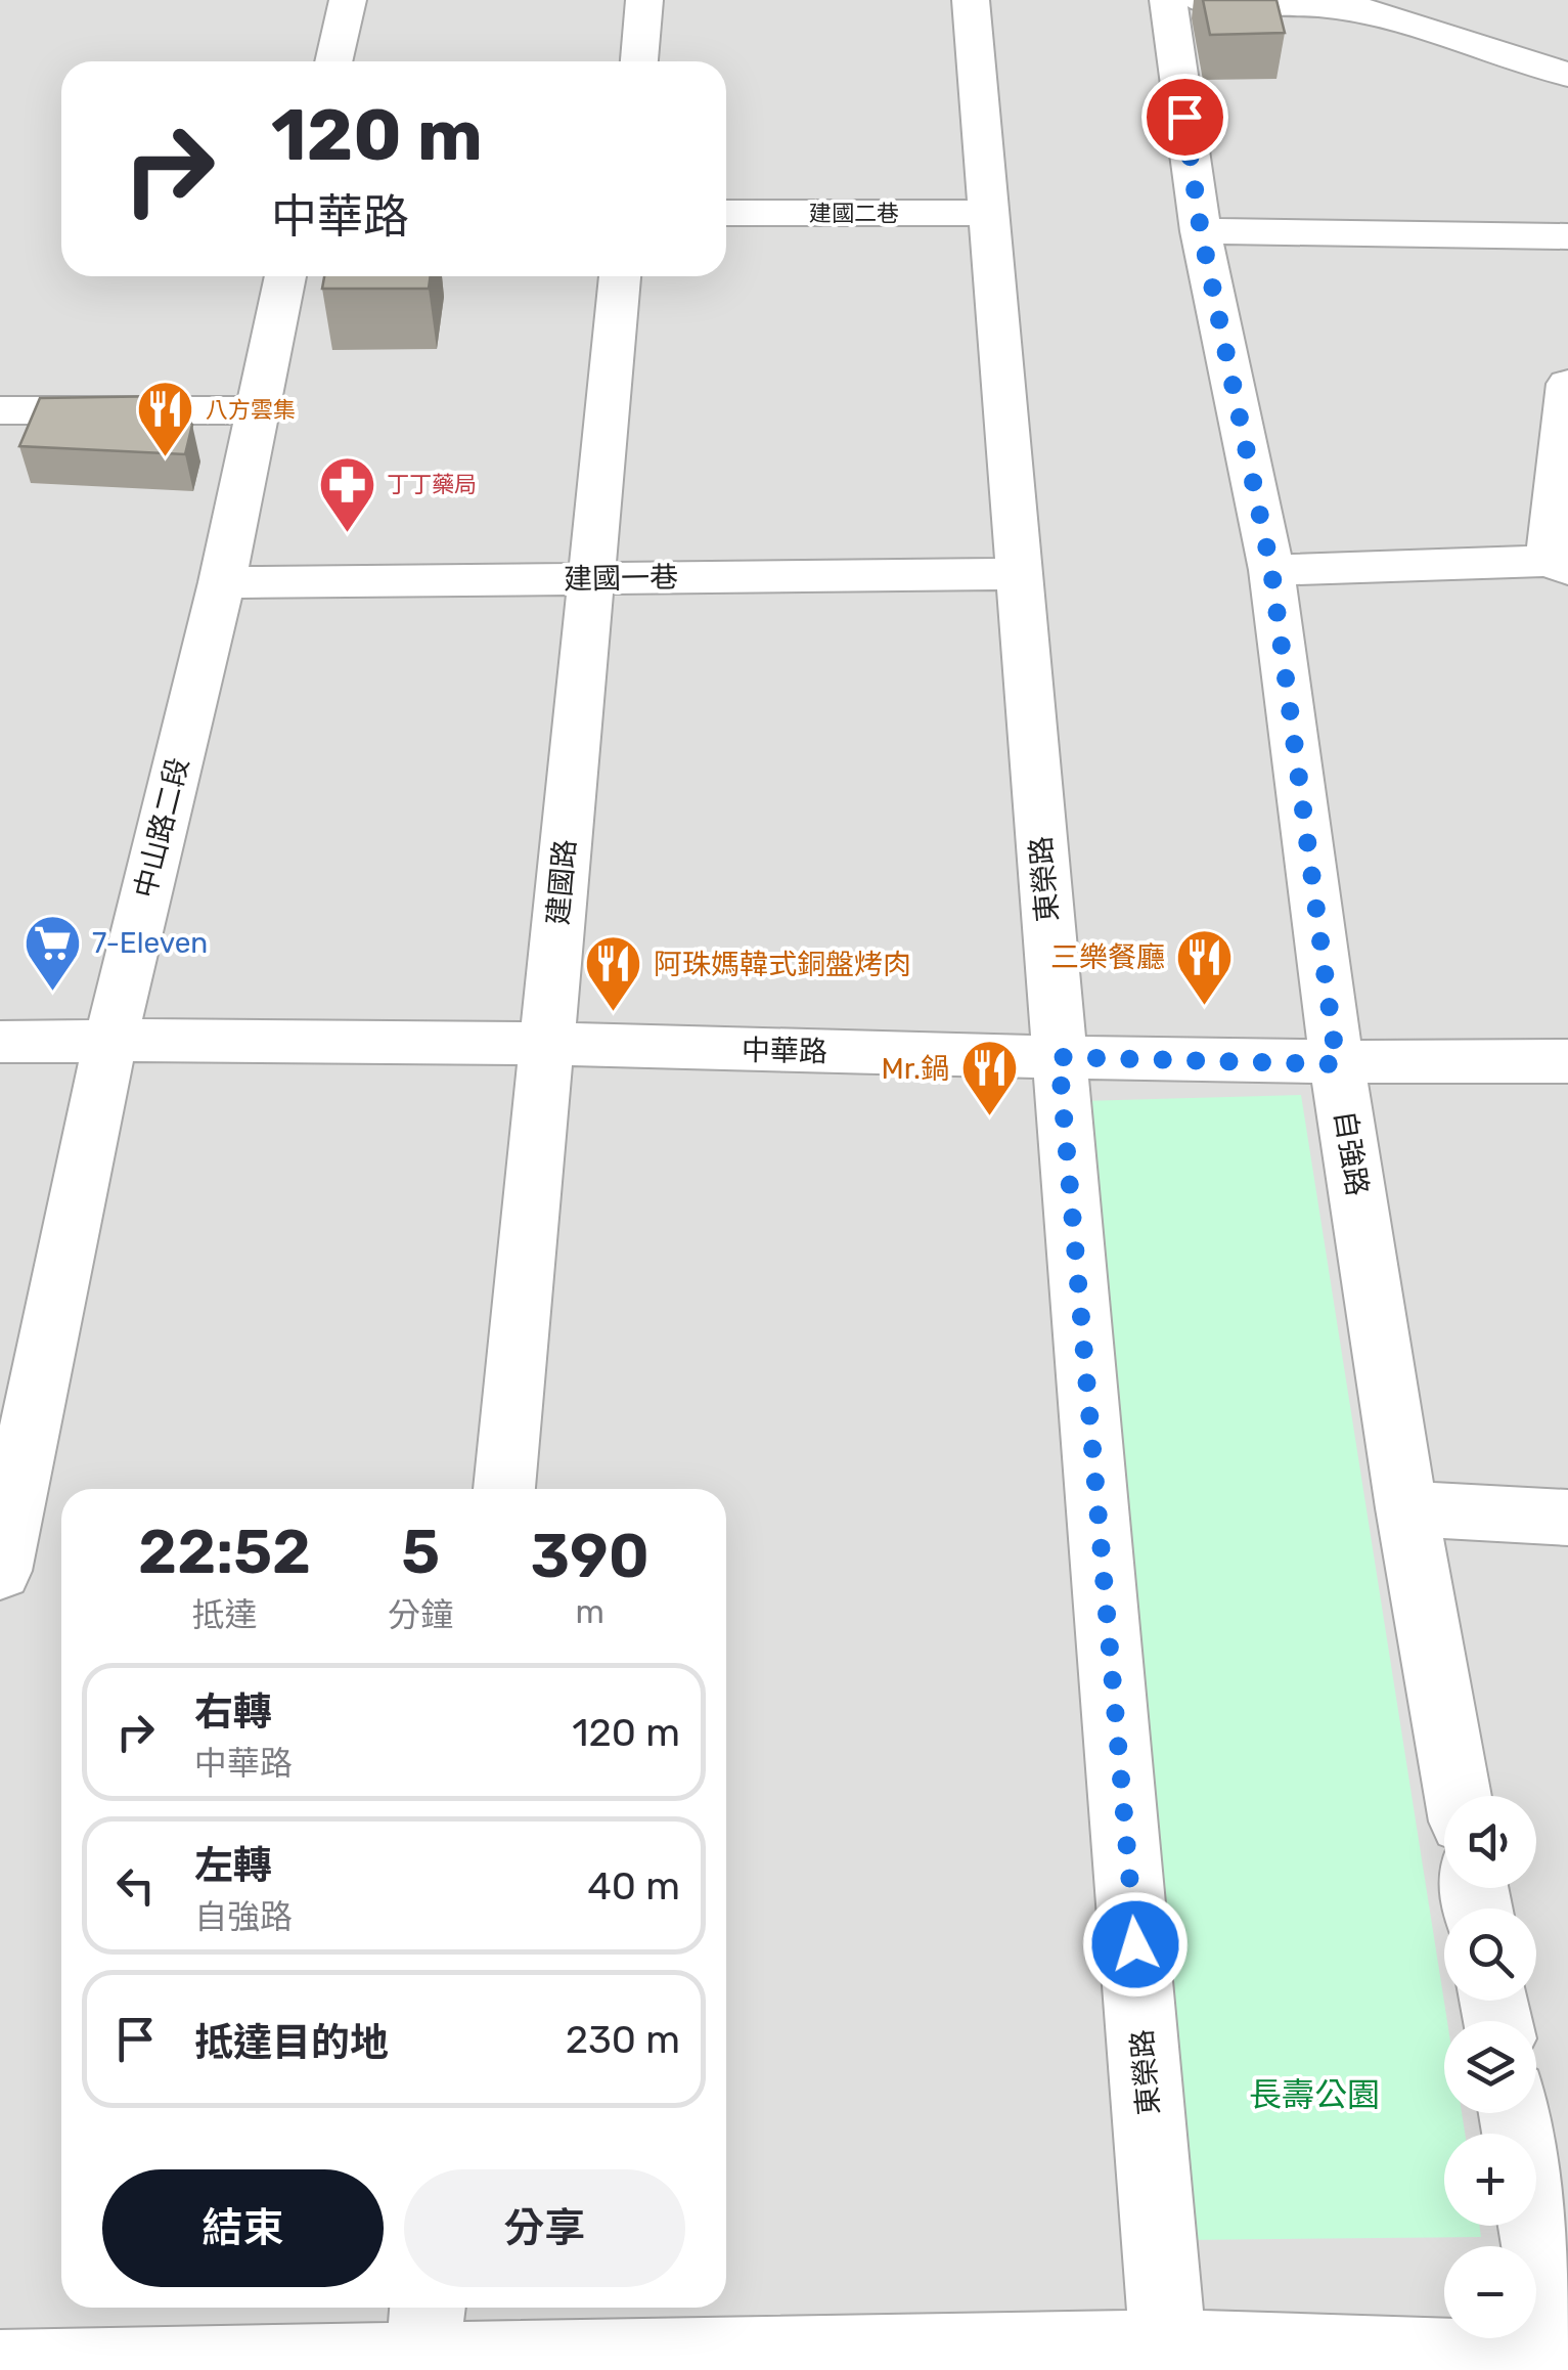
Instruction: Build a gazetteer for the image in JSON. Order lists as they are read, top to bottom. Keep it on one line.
{"streets":{"street":["建國二巷","建國一巷","中山路二段","東榮路","建國路","中華路","自強路"]},"crossings":[["建國二巷","東榮路"],["建國一巷","中山路二段"],["建國一巷","東榮路"],["建國一巷","建國路"],["中山路二段","中華路"],["東榮路","中華路"],["建國路","中華路"],["中華路","自強路"]],"parks":["長壽公園"],"places":{"restaurant":["八方雲集","三樂餐廳","阿珠媽韓式銅盤烤肉","Mr.鍋"],"pharmacy":["丁丁藥局"],"supermarket":["7-Eleven"]},"page":{"turn":["120 m","中華路"],"eta":["22:52","抵達","5","分鐘","390","m"],"list":[{"name":"右轉","note":"中華路","value":"120 m"},{"name":"左轉","note":"自強路","value":"40 m"},{"name":"抵達目的地","value":"230 m"}],"map_buttons":["+","−"],"buttons":["結束","分享"]}}
